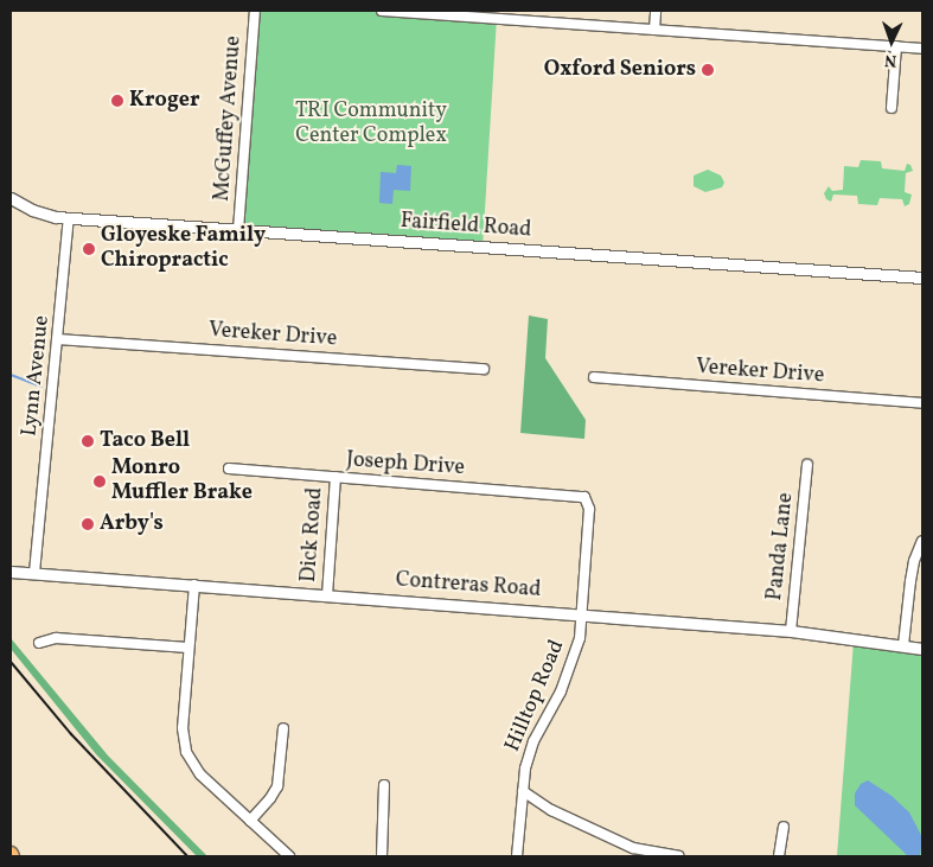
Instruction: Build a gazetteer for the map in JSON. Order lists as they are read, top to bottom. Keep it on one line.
{"streets":{"street":["McGuffey Avenue","Fairfield Road","Vereker Drive","Lynn Avenue","Joseph Drive","Dick Road","Panda Lane","Contreras Road","Hilltop Road"]},"crossings":[["McGuffey Avenue","Fairfield Road"],["Fairfield Road","Lynn Avenue"],["Vereker Drive","Lynn Avenue"],["Lynn Avenue","Contreras Road"],["Joseph Drive","Dick Road"],["Joseph Drive","Hilltop Road"],["Dick Road","Contreras Road"],["Panda Lane","Contreras Road"],["Contreras Road","Hilltop Road"]],"parks":["TRI Community Center Complex"],"places":["Oxford Seniors","Kroger","Gloyeske Family Chiropractic","Taco Bell","Monro Muffler Brake","Arby's"],"north":"bottom"}
